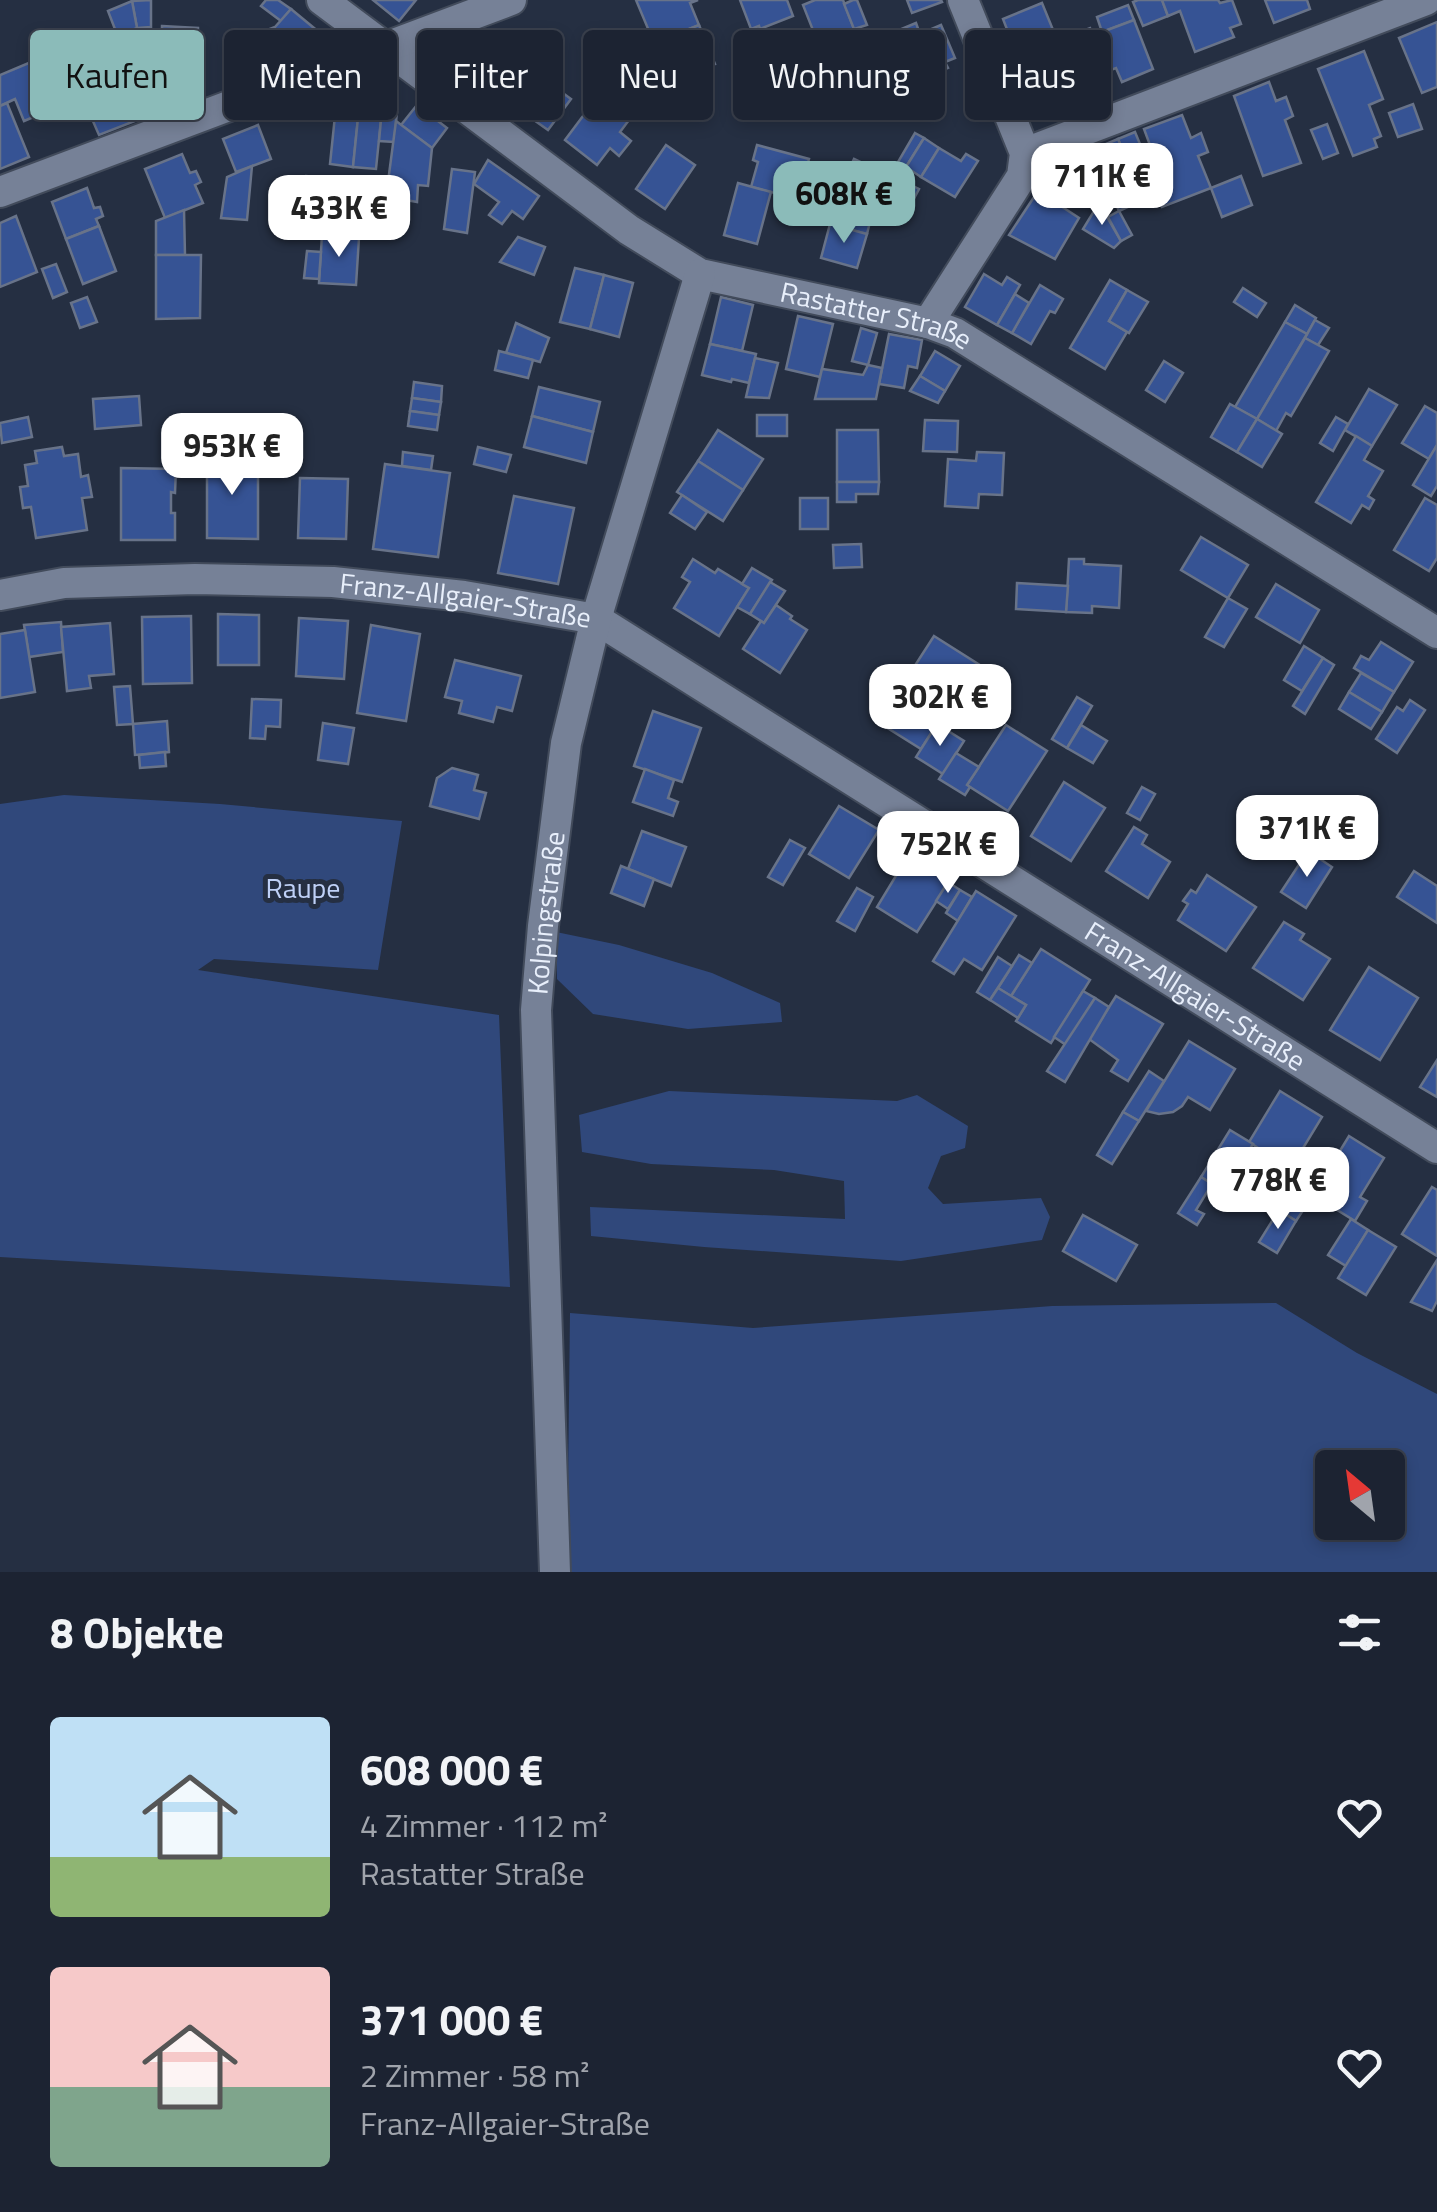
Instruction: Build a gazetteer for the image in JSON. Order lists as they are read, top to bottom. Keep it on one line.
{"streets":{"street":["Rastatter Straße","Franz-Allgaier-Straße","Kolpingstraße"]},"crossings":[["Rastatter Straße","Kolpingstraße"],["Franz-Allgaier-Straße","Kolpingstraße"]],"parks":["Raupe"],"north":"top left","page":{"chip":["Kaufen","Mieten","Filter","Neu","Wohnung","Haus"],"price":["711K €","608K €","433K €","953K €","302K €","371K €","752K €","778K €"],"heading":"8 Objekte","list":[{"name":"608 000 €","note":"4 Zimmer · 112 m² · Rastatter Straße"},{"name":"371 000 €","note":"2 Zimmer · 58 m² · Franz-Allgaier-Straße"}]}}
